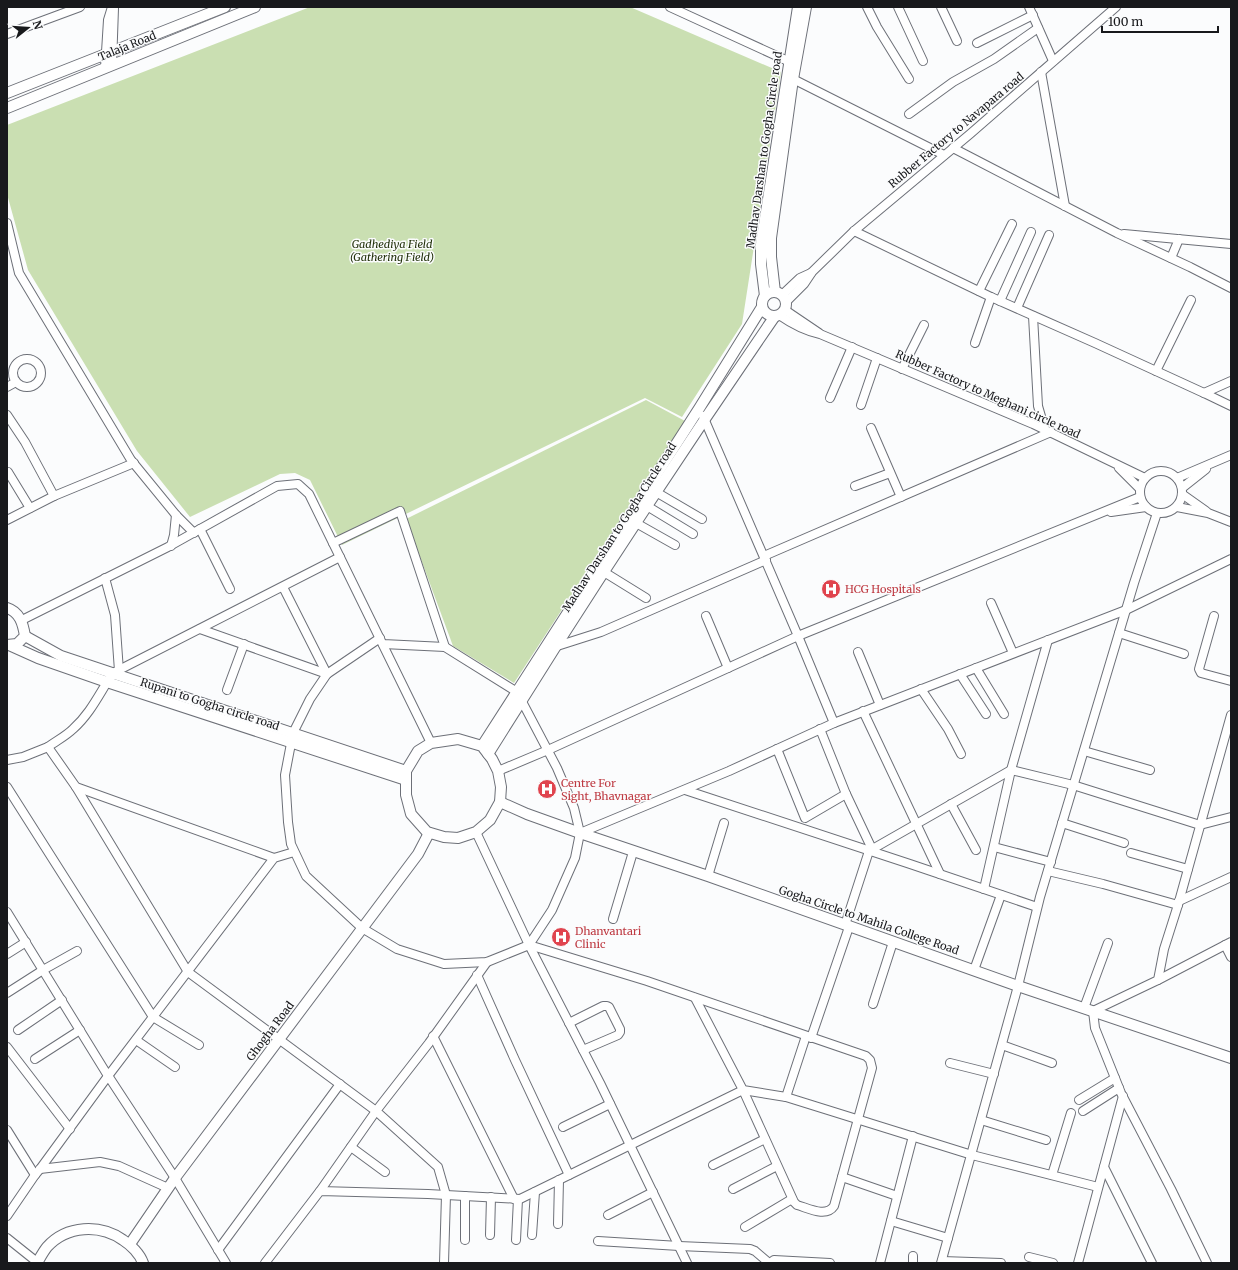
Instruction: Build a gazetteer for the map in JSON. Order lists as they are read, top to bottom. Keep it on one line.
{"streets":{"main road":["Talaja Road","Madhav Darshan to Gogha Circle road","Rupani to Gogha circle road","Gogha Circle to Mahila College Road","Ghogha Road"],"street":["Rubber Factory to Navapara road","Rubber Factory to Meghani circle road"]},"crossings":[["Rubber Factory to Navapara road","Madhav Darshan to Gogha Circle road"],["Rubber Factory to Navapara road","Rubber Factory to Meghani circle road"],["Madhav Darshan to Gogha Circle road","Rubber Factory to Meghani circle road"],["Madhav Darshan to Gogha Circle road","Rupani to Gogha circle road"],["Madhav Darshan to Gogha Circle road","Gogha Circle to Mahila College Road"],["Madhav Darshan to Gogha Circle road","Ghogha Road"],["Rupani to Gogha circle road","Gogha Circle to Mahila College Road"],["Rupani to Gogha circle road","Ghogha Road"],["Gogha Circle to Mahila College Road","Ghogha Road"]],"parks":["Gadhediya Field (Gathering Field)"],"places":{"hospital":["HCG Hospitals","Centre For Sight, Bhavnagar","Dhanvantari Clinic"]},"scale_bar":"100 m","north":"right"}
